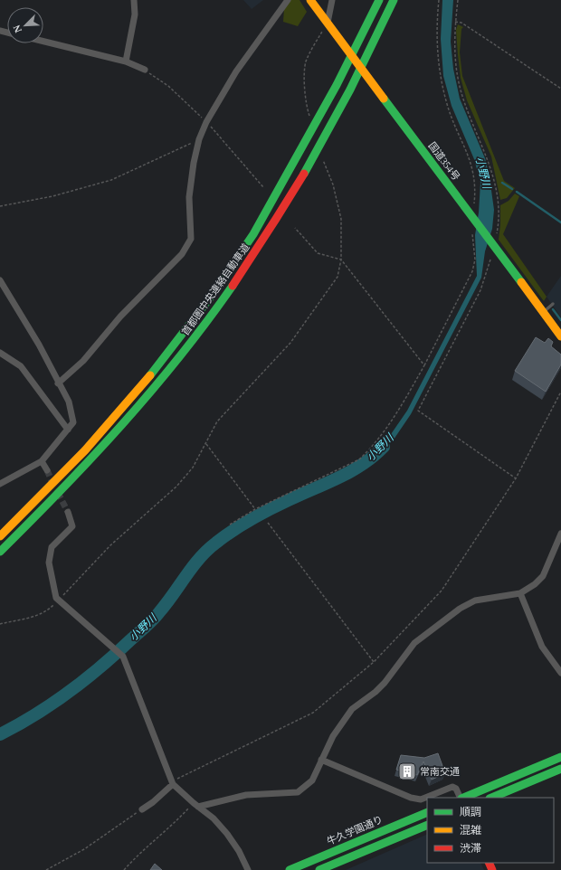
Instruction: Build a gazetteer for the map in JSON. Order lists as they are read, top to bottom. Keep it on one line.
{"streets":{"main road":["国道354号","首都圏中央連絡自動車道","牛久学園通り"]},"water":["小野川"],"places":{"building":["常南交通"]},"legend":["順調","混雑","渋滞"],"north":"bottom left"}
